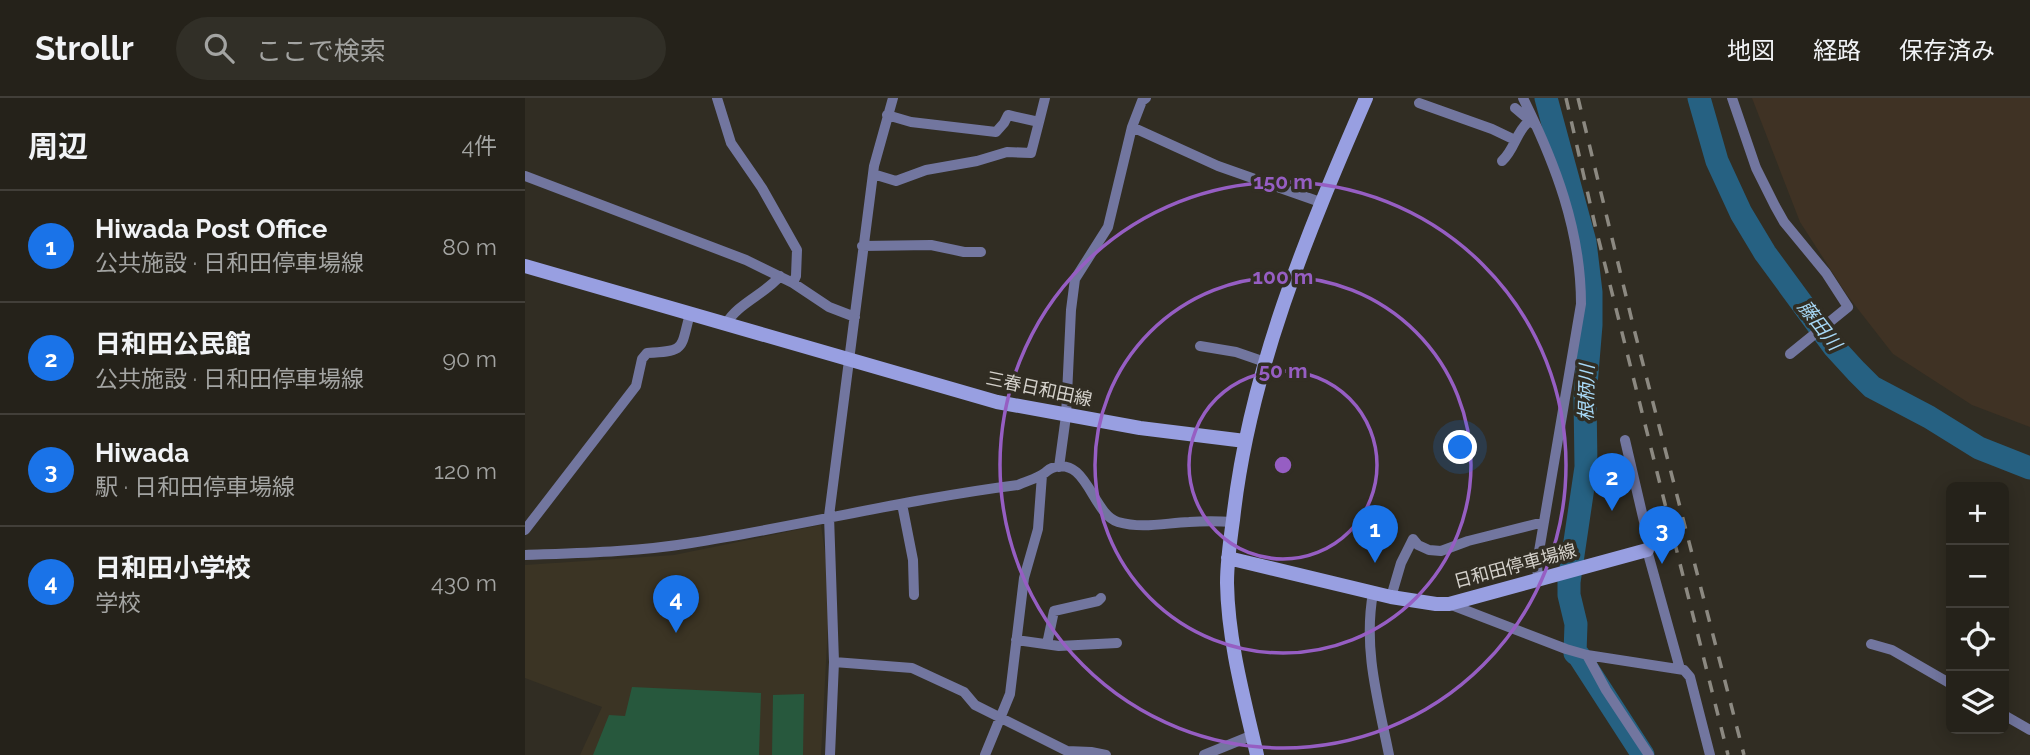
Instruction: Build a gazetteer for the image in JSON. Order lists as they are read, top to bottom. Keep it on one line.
{"streets":{"main road":["三春日和田線","日和田停車場線"]},"water":["藤田川","根柄川"],"page":{"header":"Strollr","search":"ここで検索","nav":["地図","経路","保存済み"],"heading":["周辺","4件"],"list":[{"mark":"1","name":"Hiwada Post Office","note":"公共施設 · 日和田停車場線","value":"80 m"},{"mark":"2","name":"日和田公民館","note":"公共施設 · 日和田停車場線","value":"90 m"},{"mark":"3","name":"Hiwada","note":"駅 · 日和田停車場線","value":"120 m"},{"mark":"4","name":"日和田小学校","note":"学校","value":"430 m"}],"pins":["2","1","3","4"],"map_buttons":["+","−"]},"rings":["150 m","100 m","50 m"]}
